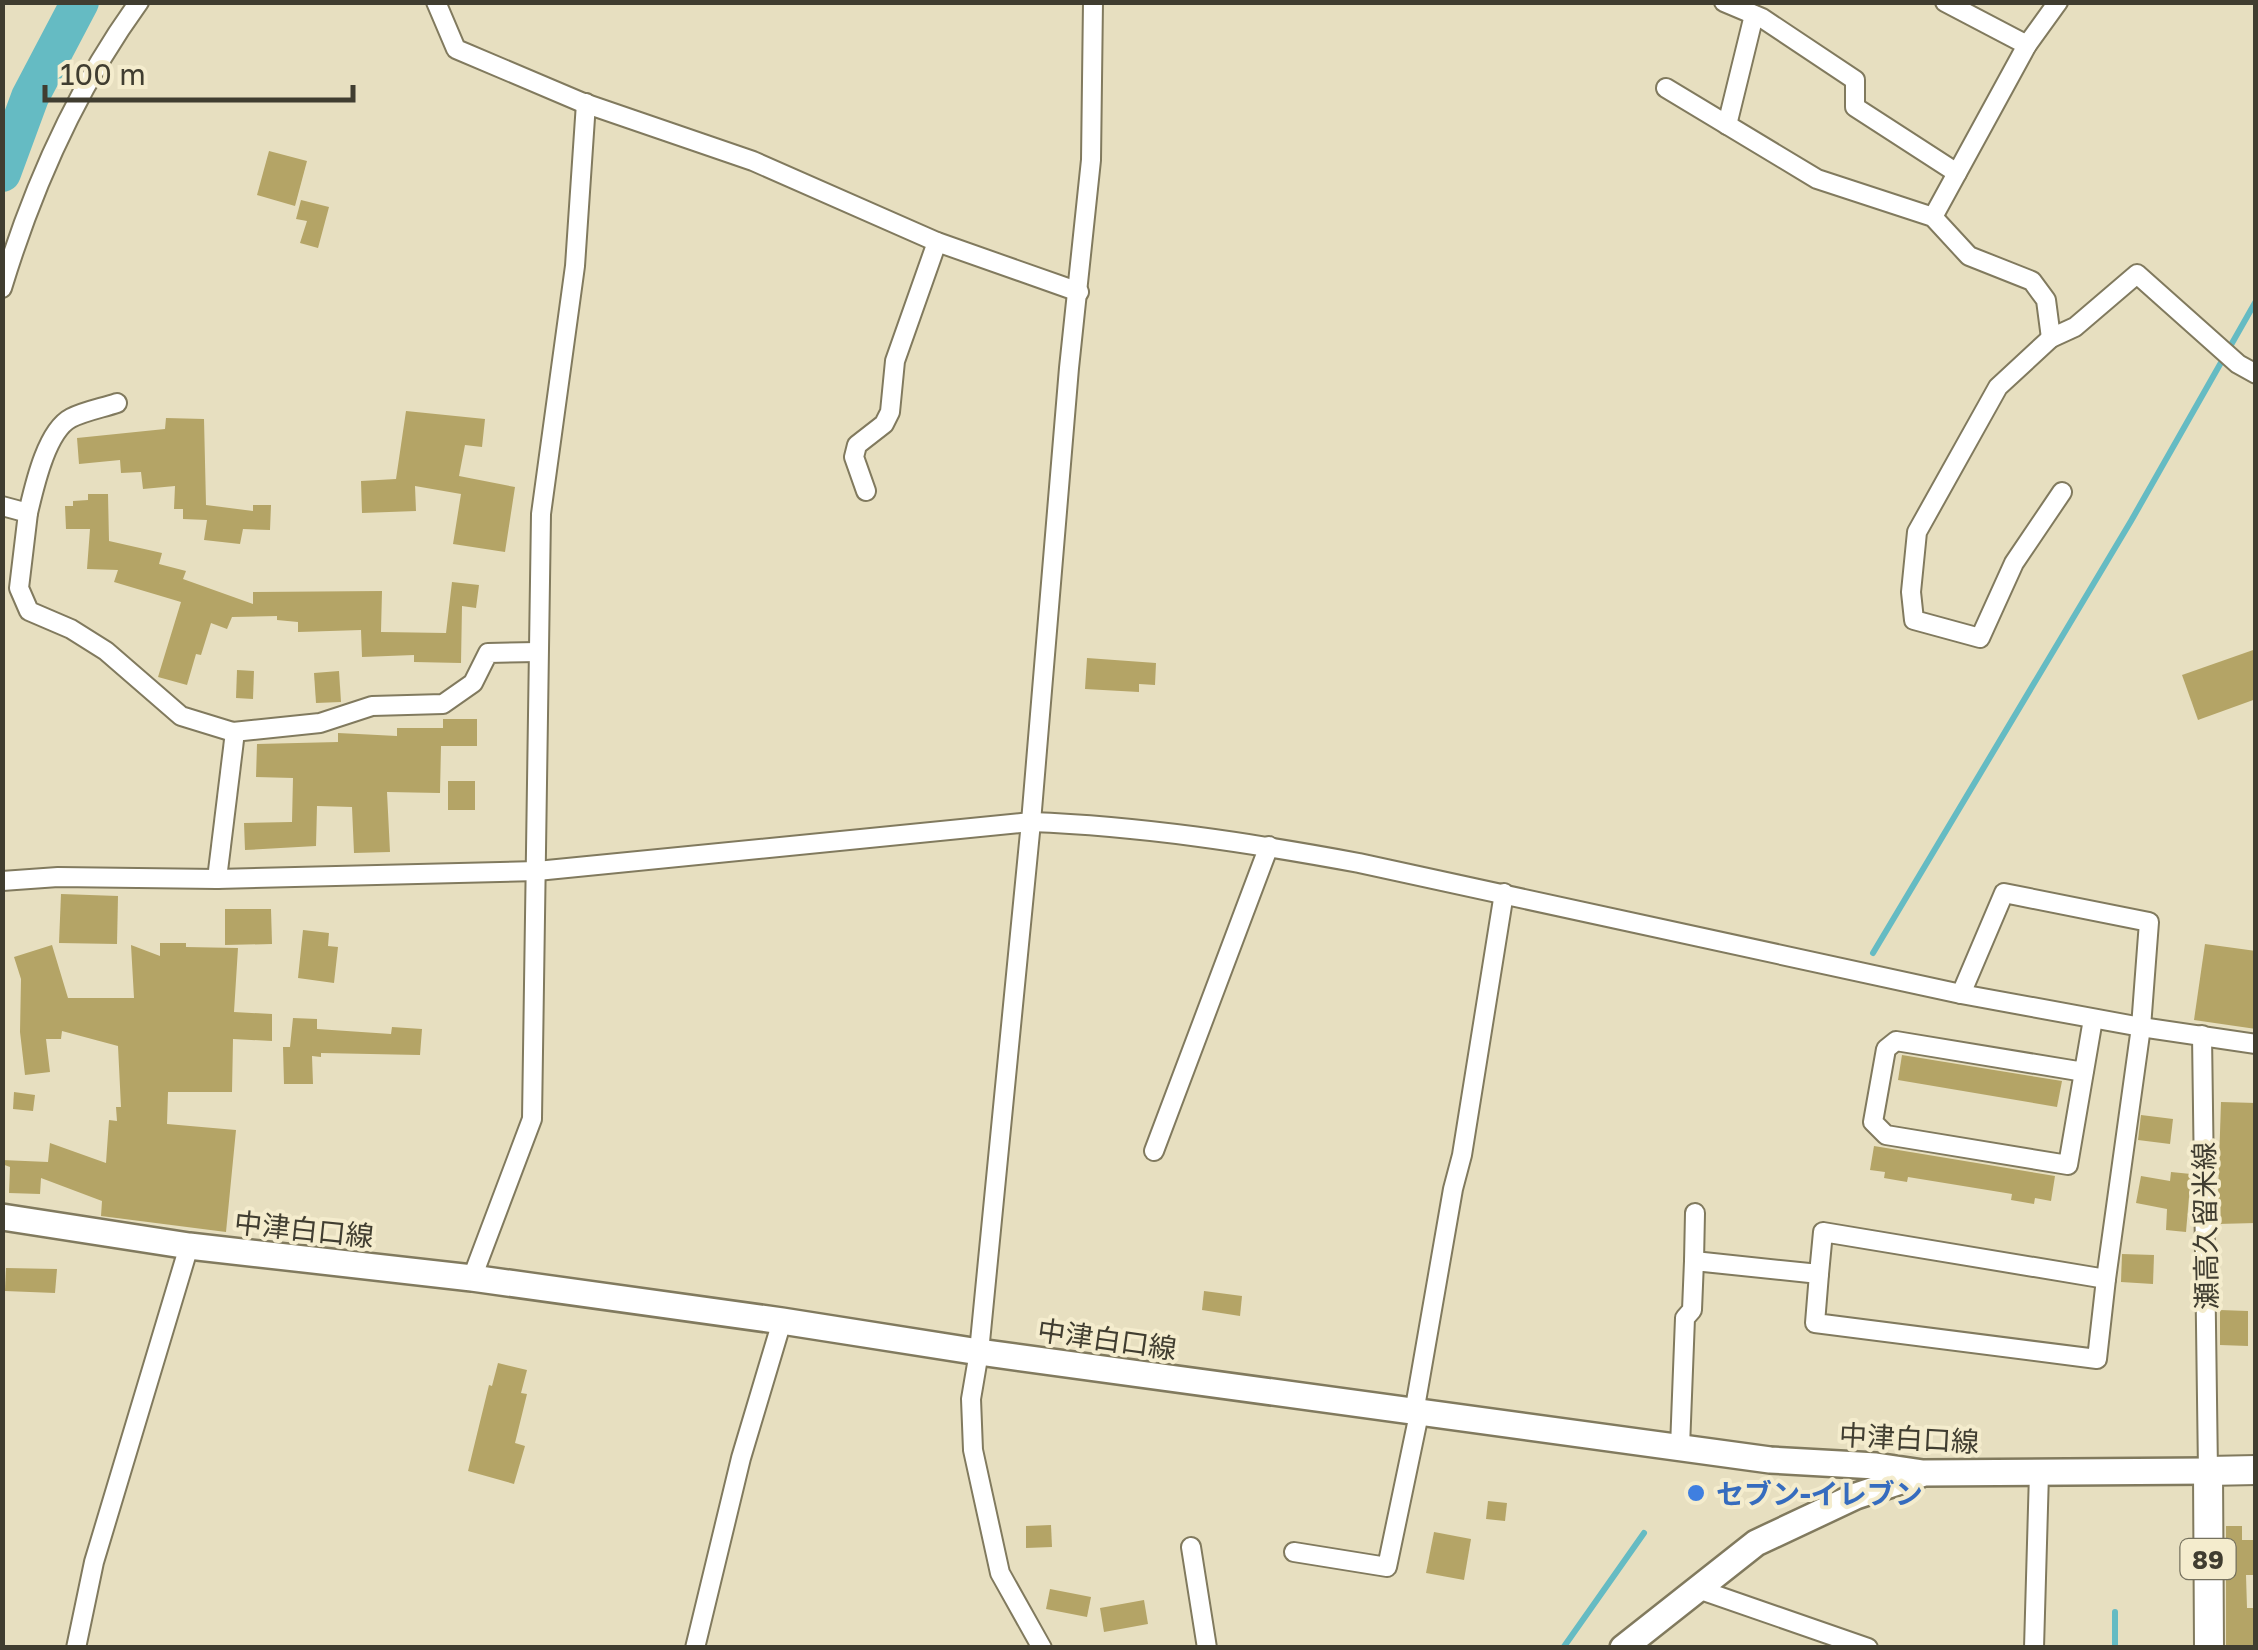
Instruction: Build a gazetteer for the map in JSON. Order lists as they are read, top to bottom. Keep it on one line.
{"streets":{"main road":["瀬高久留米線","中津白口線","89"]},"crossings":[["瀬高久留米線","中津白口線"]],"places":["セブン-イレブン"],"scale_bar":"100 m"}
